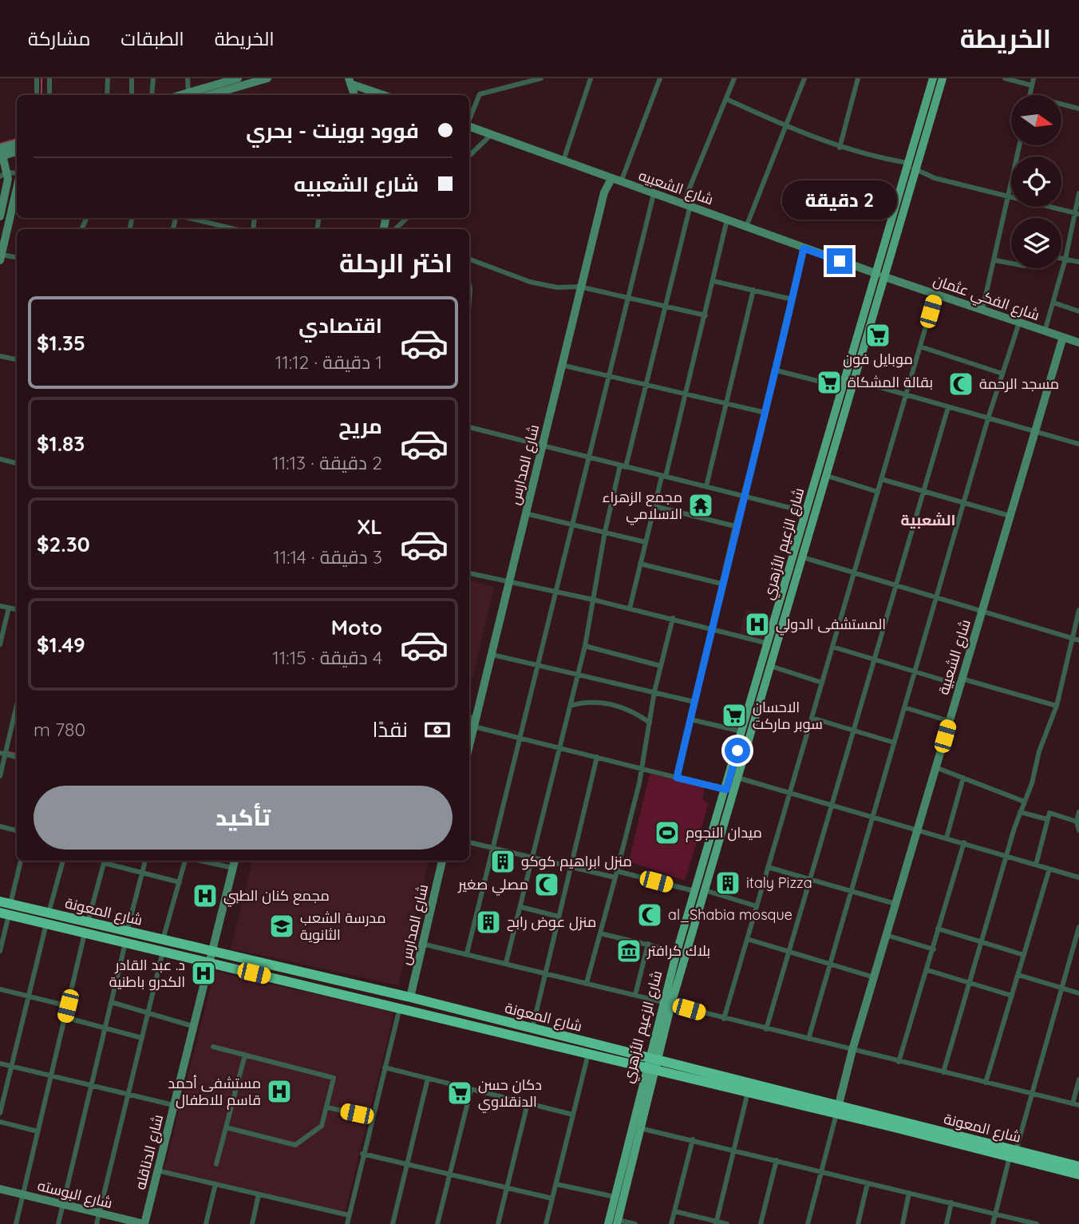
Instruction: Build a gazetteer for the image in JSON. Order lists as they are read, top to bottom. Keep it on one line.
{"streets":{"highway":["شارع المعونة"],"main road":["شارع الزعيم الأزهري"],"street":["شارع الشعبيه","شارع الفكي عثمان","شارع المدارس","شارع الشعبية","شارع الدناقله","شارع البوسته"]},"crossings":[["شارع الشعبيه","شارع الفكي عثمان"],["شارع الشعبيه","شارع المدارس"],["شارع الشعبيه","شارع الزعيم الأزهري"],["شارع الفكي عثمان","شارع الزعيم الأزهري"],["شارع الفكي عثمان","شارع الشعبية"],["شارع المدارس","شارع المعونة"],["شارع الزعيم الأزهري","شارع المعونة"],["شارع الشعبية","شارع المعونة"],["شارع المعونة","شارع الدناقله"],["شارع الدناقله","شارع البوسته"]],"districts":["الشعبية"],"places":{"supermarket":["موبايل فون","بقالة المشكاة","الاحسان سوبر ماركت","دكان حسن الدنقلاوي"],"mosque":["مسجد الرحمة","مصلي صغير","al_Shabia mosque"],"temple":["مجمع الزهراء الاسلامي"],"hospital":["المستشفى الدولي","مجمع كنان الطبي","د. عبد القادر الكدرو باطنية","مستشفى أحمد قاسم للاطفال"],"sports":["ميدان النجوم"],"building":["منزل ابراهيم كوكو","italy Pizza","منزل عوض رابح"],"school or university":["مدرسة الشعب الثانوية"],"museum":["بلاك كرافتر"]},"north":"right","page":{"header":"الخريطة","nav":["الخريطة","الطبقات","مشاركة"],"banner":["فوود بوينت - بحري","شارع الشعبيه"],"bubble":"2 دقيقة","heading":"اختر الرحلة","list":[{"name":"اقتصادي","note":"1 دقيقة · 11:12","value":"$1.35"},{"name":"مريح","note":"2 دقيقة · 11:13","value":"$1.83"},{"name":"XL","note":"3 دقيقة · 11:14","value":"$2.30"},{"name":"Moto","note":"4 دقيقة · 11:15","value":"$1.49"}],"pay":["نقدًا","780 m"],"buttons":"تأكيد"}}
